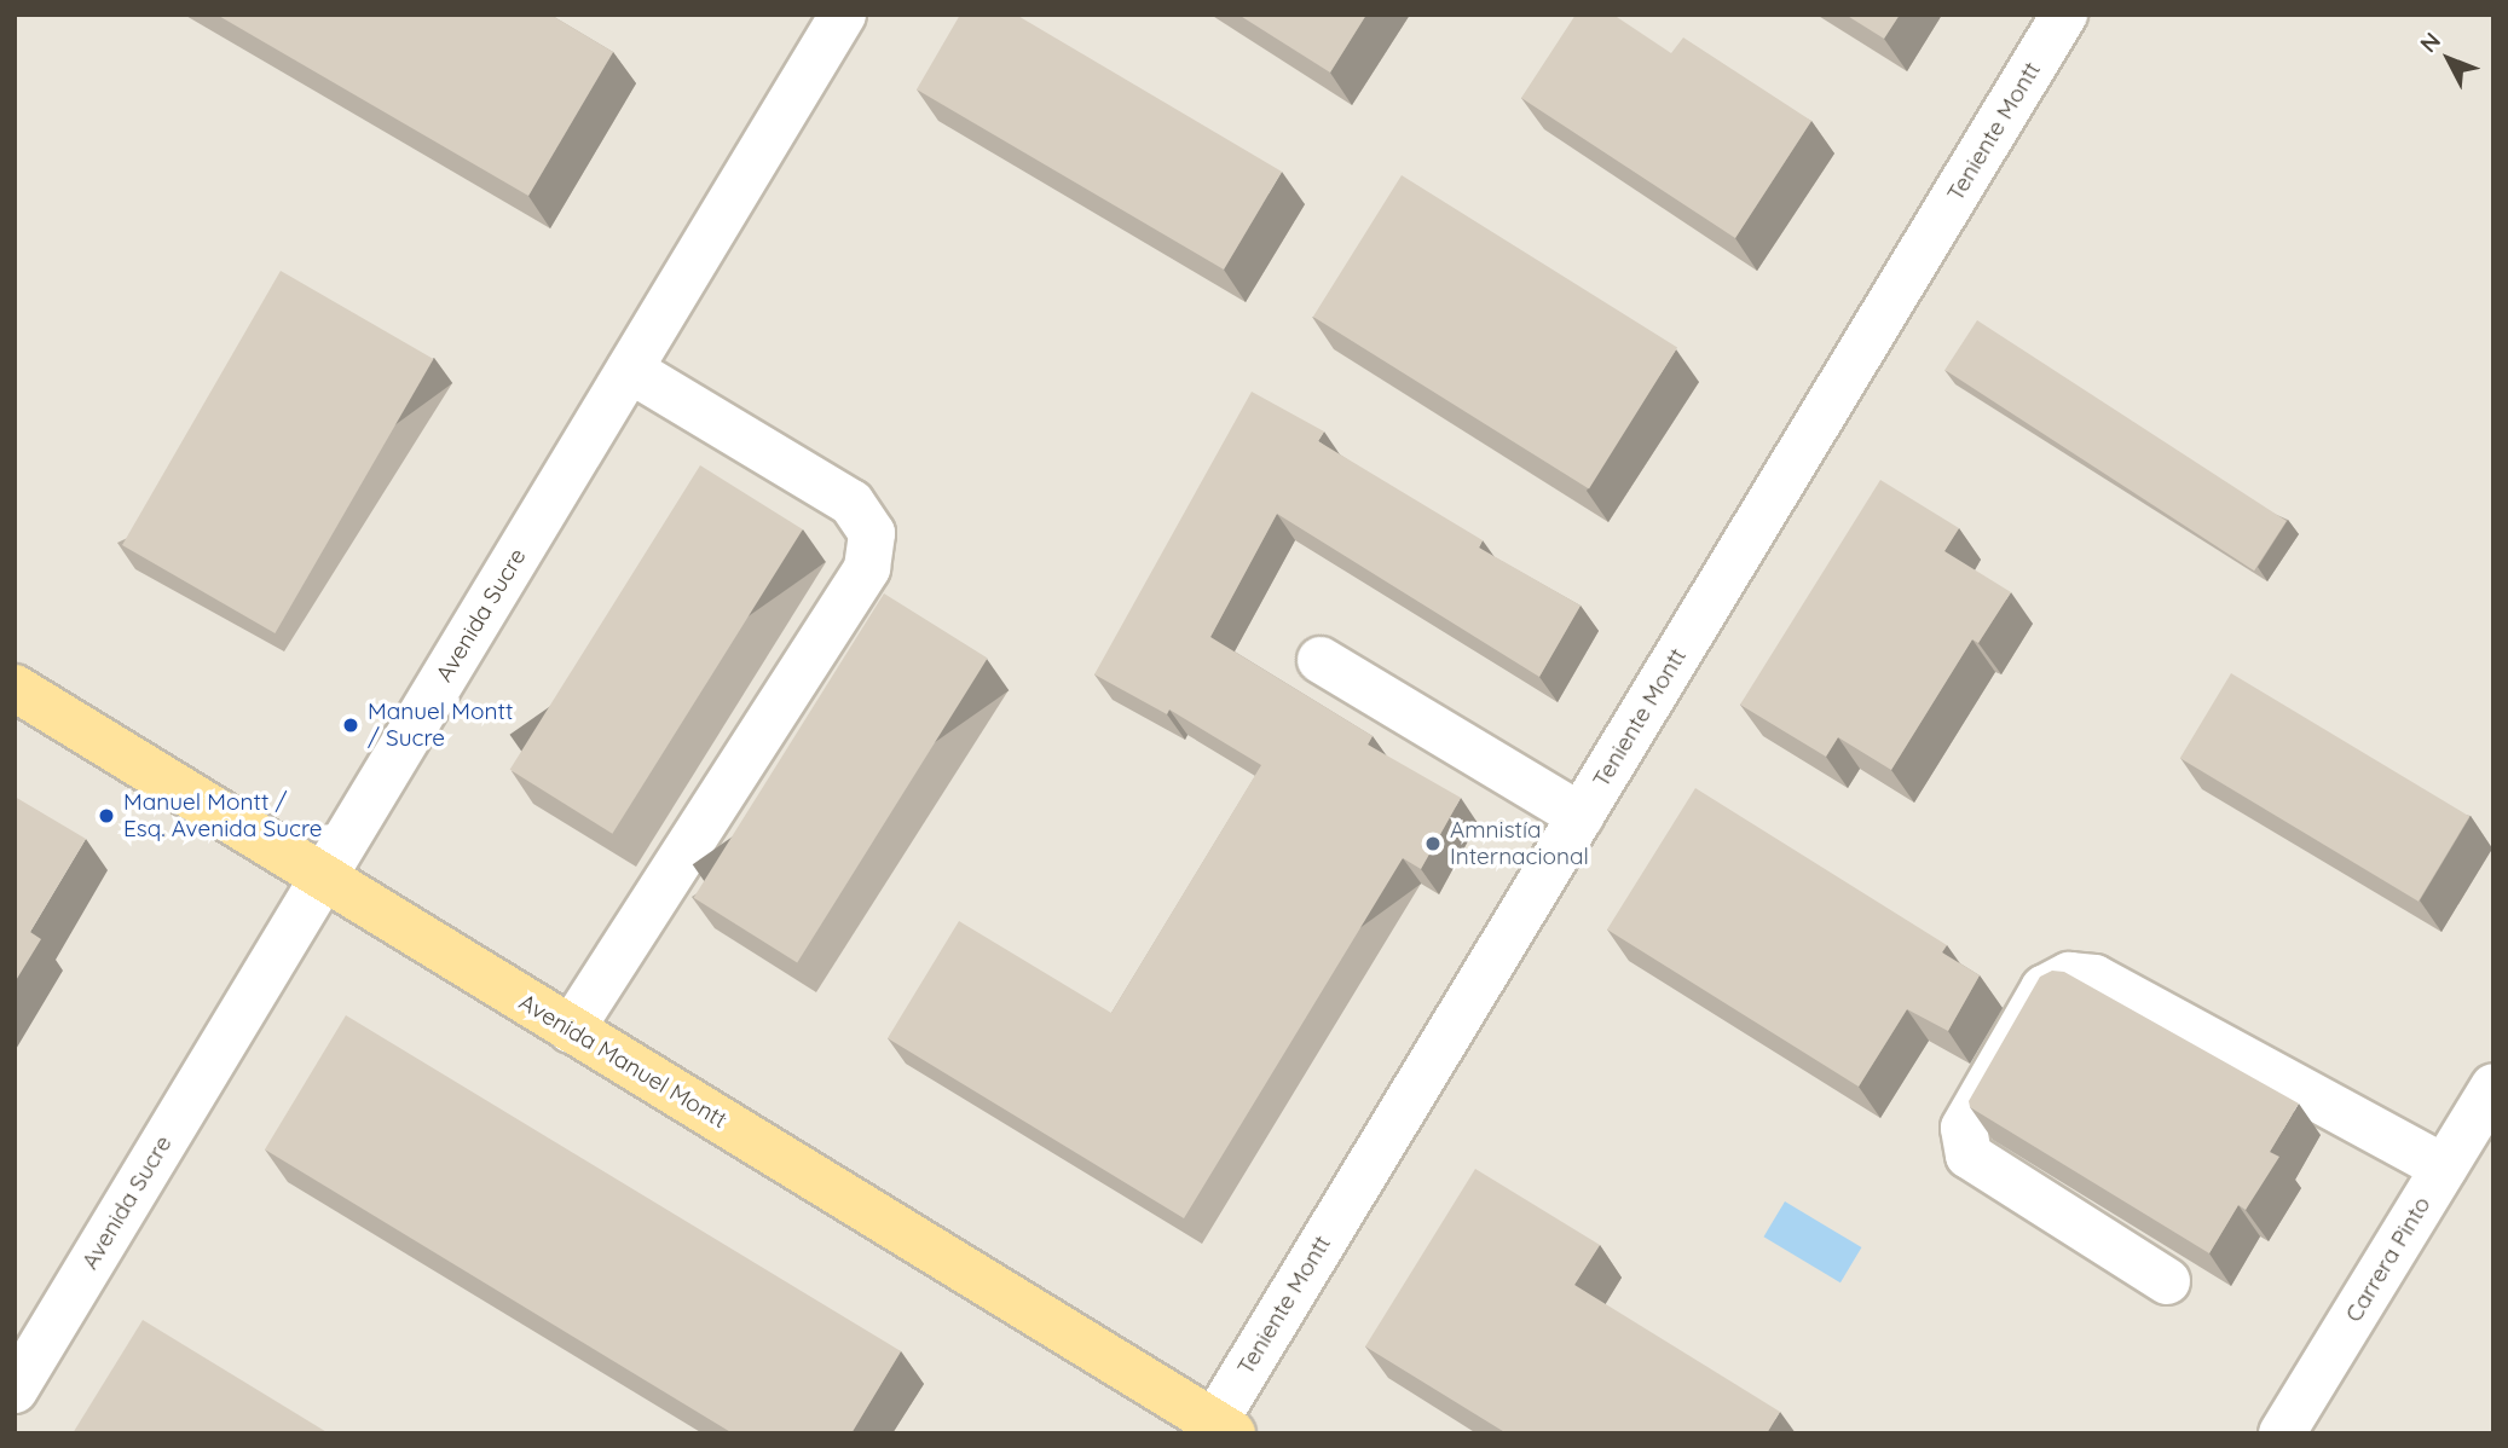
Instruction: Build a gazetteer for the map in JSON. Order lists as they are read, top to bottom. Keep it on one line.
{"streets":{"main road":["Avenida Manuel Montt"],"street":["Teniente Montt","Avenida Sucre","Carrera Pinto"]},"crossings":[["Teniente Montt","Avenida Manuel Montt"],["Avenida Sucre","Avenida Manuel Montt"]],"places":["Manuel Montt / Sucre","Manuel Montt / Esq. Avenida Sucre","Amnistía Internacional"],"north":"top left"}
